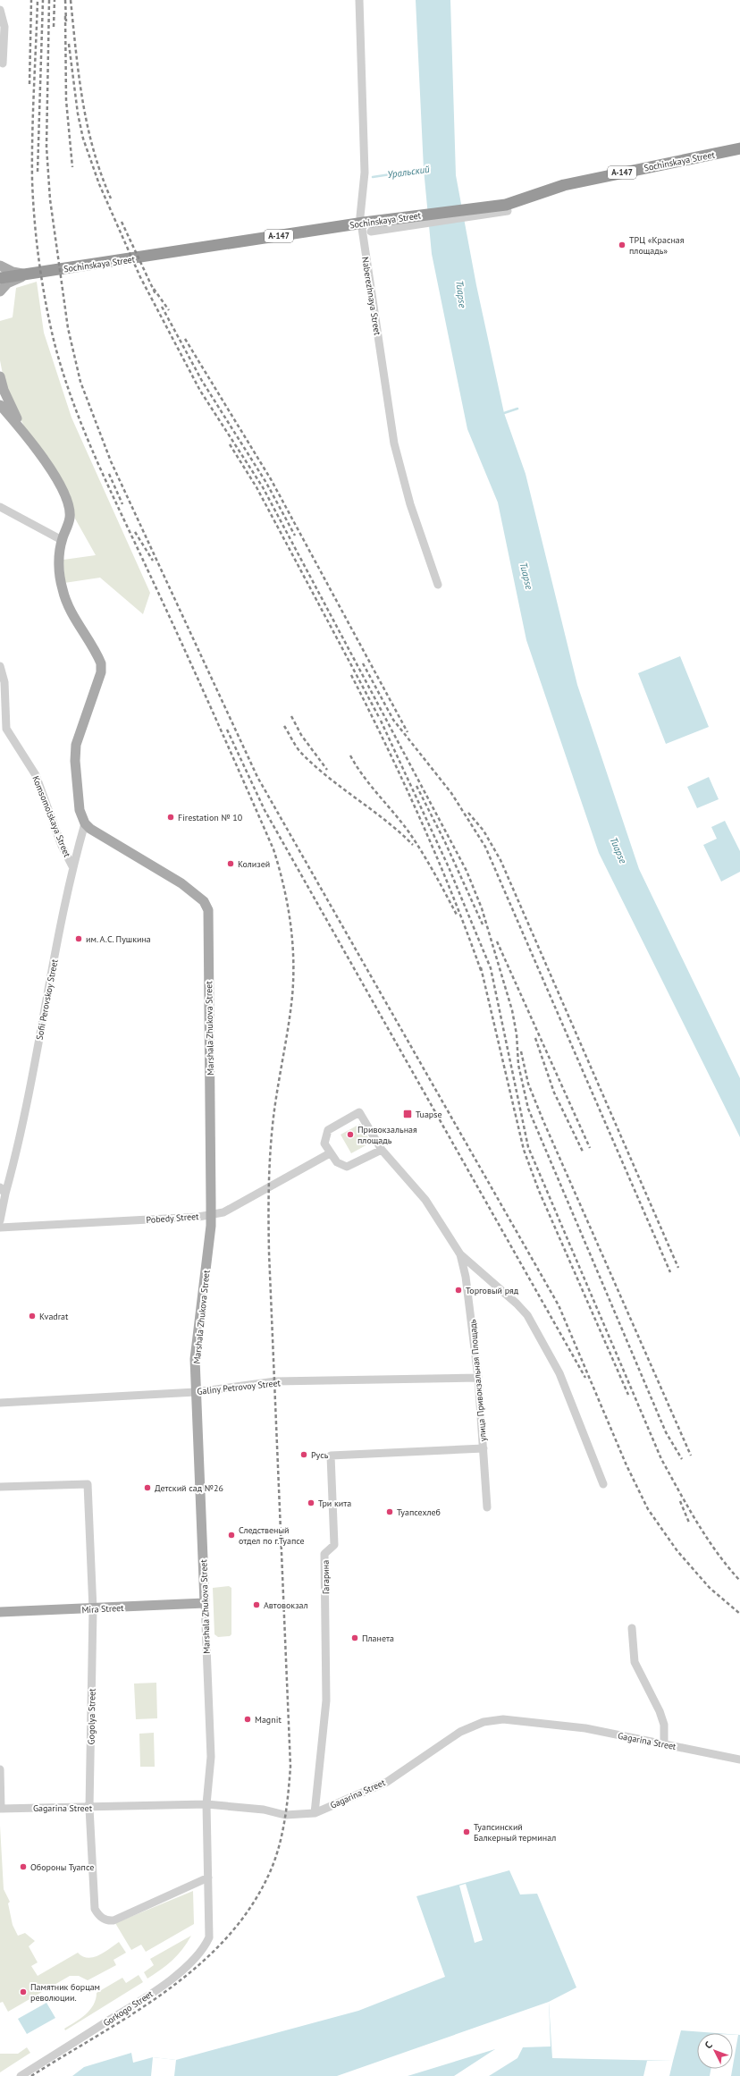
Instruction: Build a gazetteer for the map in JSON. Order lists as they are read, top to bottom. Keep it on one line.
{"streets":{"highway":["Sochinskaya Street","А-147"],"main road":["Marshala Zhukova Street","Mira Street"],"street":["Naberezhnaya Street","Komsomolskaya Street","Sofii Perovskoy Street","Pobedy Street","улица Привокзальная Площадь","Galiny Petrovoy Street","Гагарина","Gogolya Street","Gagarina Street","Gorkogo Street"]},"crossings":[["Sochinskaya Street","А-147"],["Sochinskaya Street","Naberezhnaya Street"],["Komsomolskaya Street","Sofii Perovskoy Street"],["Sofii Perovskoy Street","Marshala Zhukova Street"],["Sofii Perovskoy Street","Pobedy Street"],["Marshala Zhukova Street","Pobedy Street"],["Marshala Zhukova Street","Galiny Petrovoy Street"],["Marshala Zhukova Street","Mira Street"],["Marshala Zhukova Street","Gogolya Street"],["Marshala Zhukova Street","Gagarina Street"],["Marshala Zhukova Street","Gorkogo Street"],["улица Привокзальная Площадь","Galiny Petrovoy Street"],["улица Привокзальная Площадь","Гагарина"],["Гагарина","Gagarina Street"],["Mira Street","Gogolya Street"],["Gogolya Street","Gagarina Street"]],"water":["Уральский","Tuapse"],"places":{"other":["ТРЦ «Красная площадь»","Firestation № 10","Колизей","им. А.С. Пушкина","Привокзальная площадь","Торговый ряд","Kvadrat","Русь","Детский сад №26","Три кита","Туапсехлеб","Следственый отдел по г.Туапсе","Автовокзал","Планета","Magnit","Туапсинский Балкерный терминал","Обороны Туапсе","Памятник борцам революции."],"transit":["Tuapse"]},"north":"top left"}
